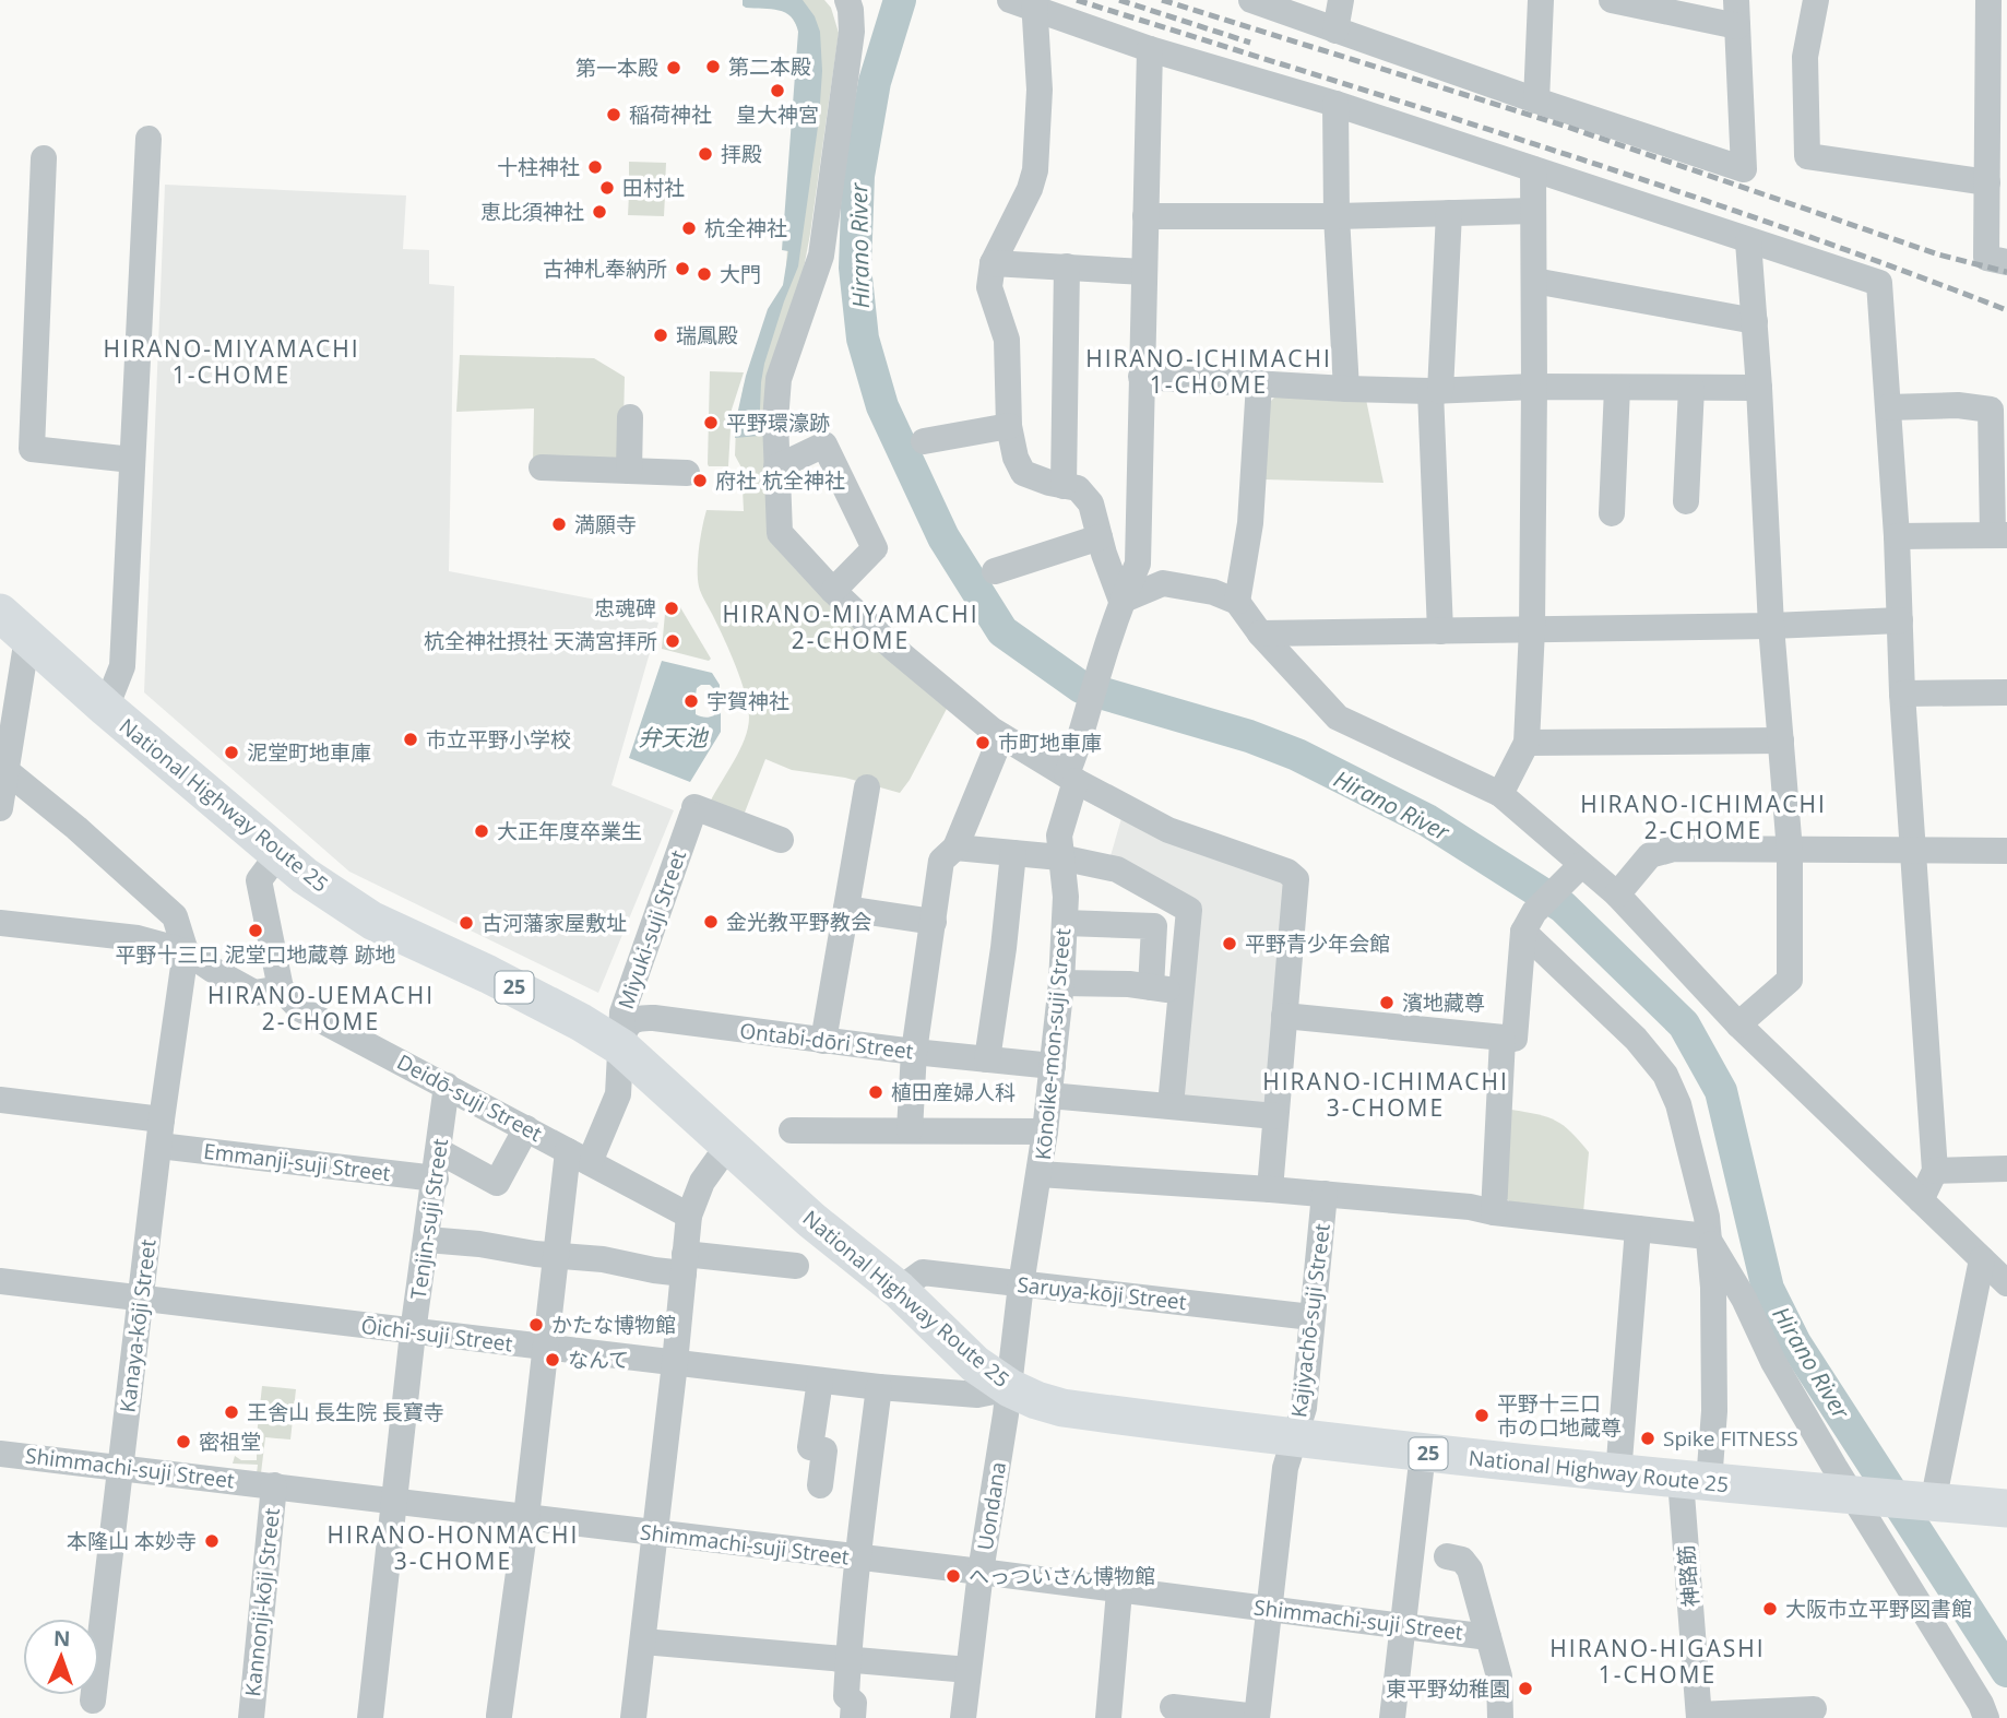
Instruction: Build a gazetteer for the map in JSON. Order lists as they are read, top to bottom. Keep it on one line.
{"streets":{"highway":["National Highway Route 25","25"],"street":["Miyuki-suji Street","Ontabi-dōri Street","Kōnoike-mon-suji Street","Deidō-suji Street","Emmanji-suji Street","Tenjin-suji Street","Saruya-kōji Street","Kajiyachō-suji Street","Kanaya-kōji Street","Ōichi-suji Street","Shimmachi-suji Street","Uondana","神路筋","Kannonji-kōji Street"]},"crossings":[["National Highway Route 25","Miyuki-suji Street"],["National Highway Route 25","Ontabi-dōri Street"],["National Highway Route 25","Kōnoike-mon-suji Street"],["National Highway Route 25","Saruya-kōji Street"],["National Highway Route 25","Kajiyachō-suji Street"],["National Highway Route 25","Ōichi-suji Street"],["National Highway Route 25","Uondana"],["National Highway Route 25","神路筋"],["Miyuki-suji Street","Ontabi-dōri Street"],["Miyuki-suji Street","Deidō-suji Street"],["Miyuki-suji Street","Ōichi-suji Street"],["Miyuki-suji Street","Shimmachi-suji Street"],["Ontabi-dōri Street","Kōnoike-mon-suji Street"],["Kōnoike-mon-suji Street","Saruya-kōji Street"],["Kōnoike-mon-suji Street","Ōichi-suji Street"],["Kōnoike-mon-suji Street","Uondana"],["Deidō-suji Street","Tenjin-suji Street"],["Emmanji-suji Street","Tenjin-suji Street"],["Emmanji-suji Street","Kanaya-kōji Street"],["Tenjin-suji Street","Ōichi-suji Street"],["Tenjin-suji Street","Shimmachi-suji Street"],["Saruya-kōji Street","Kajiyachō-suji Street"],["Kajiyachō-suji Street","Shimmachi-suji Street"],["Kanaya-kōji Street","Ōichi-suji Street"],["Kanaya-kōji Street","Shimmachi-suji Street"],["Ōichi-suji Street","Uondana"],["Shimmachi-suji Street","Uondana"],["Shimmachi-suji Street","Kannonji-kōji Street"]],"districts":["HIRANO-MIYAMACHI 1-CHOME","HIRANO-ICHIMACHI 1-CHOME","HIRANO-MIYAMACHI 2-CHOME","HIRANO-ICHIMACHI 2-CHOME","HIRANO-UEMACHI 2-CHOME","HIRANO-ICHIMACHI 3-CHOME","HIRANO-HONMACHI 3-CHOME","HIRANO-HIGASHI 1-CHOME"],"water":["Hirano River","弁天池"],"places":["第二本殿","第一本殿","皇大神宮","稲荷神社","拝殿","十柱神社","田村社","恵比須神社","杭全神社","古神札奉納所","大門","瑞鳳殿","平野環濠跡","府社 杭全神社","満願寺","忠魂碑","杭全神社摂社 天満宮拝所","宇賀神社","市立平野小学校","市町地車庫","泥堂町地車庫","大正年度卒業生","金光教平野教会","古河藩家屋敷址","平野十三口 泥堂口地蔵尊 跡地","平野青少年会館","濱地藏尊","植田産婦人科","かたな博物館","なんて","王舎山 長生院 長寶寺","平野十三口 市の口地蔵尊","Spike FITNESS","密祖堂","本隆山 本妙寺","へっついさん博物館","大阪市立平野図書館","東平野幼稚園"],"north":"top"}
